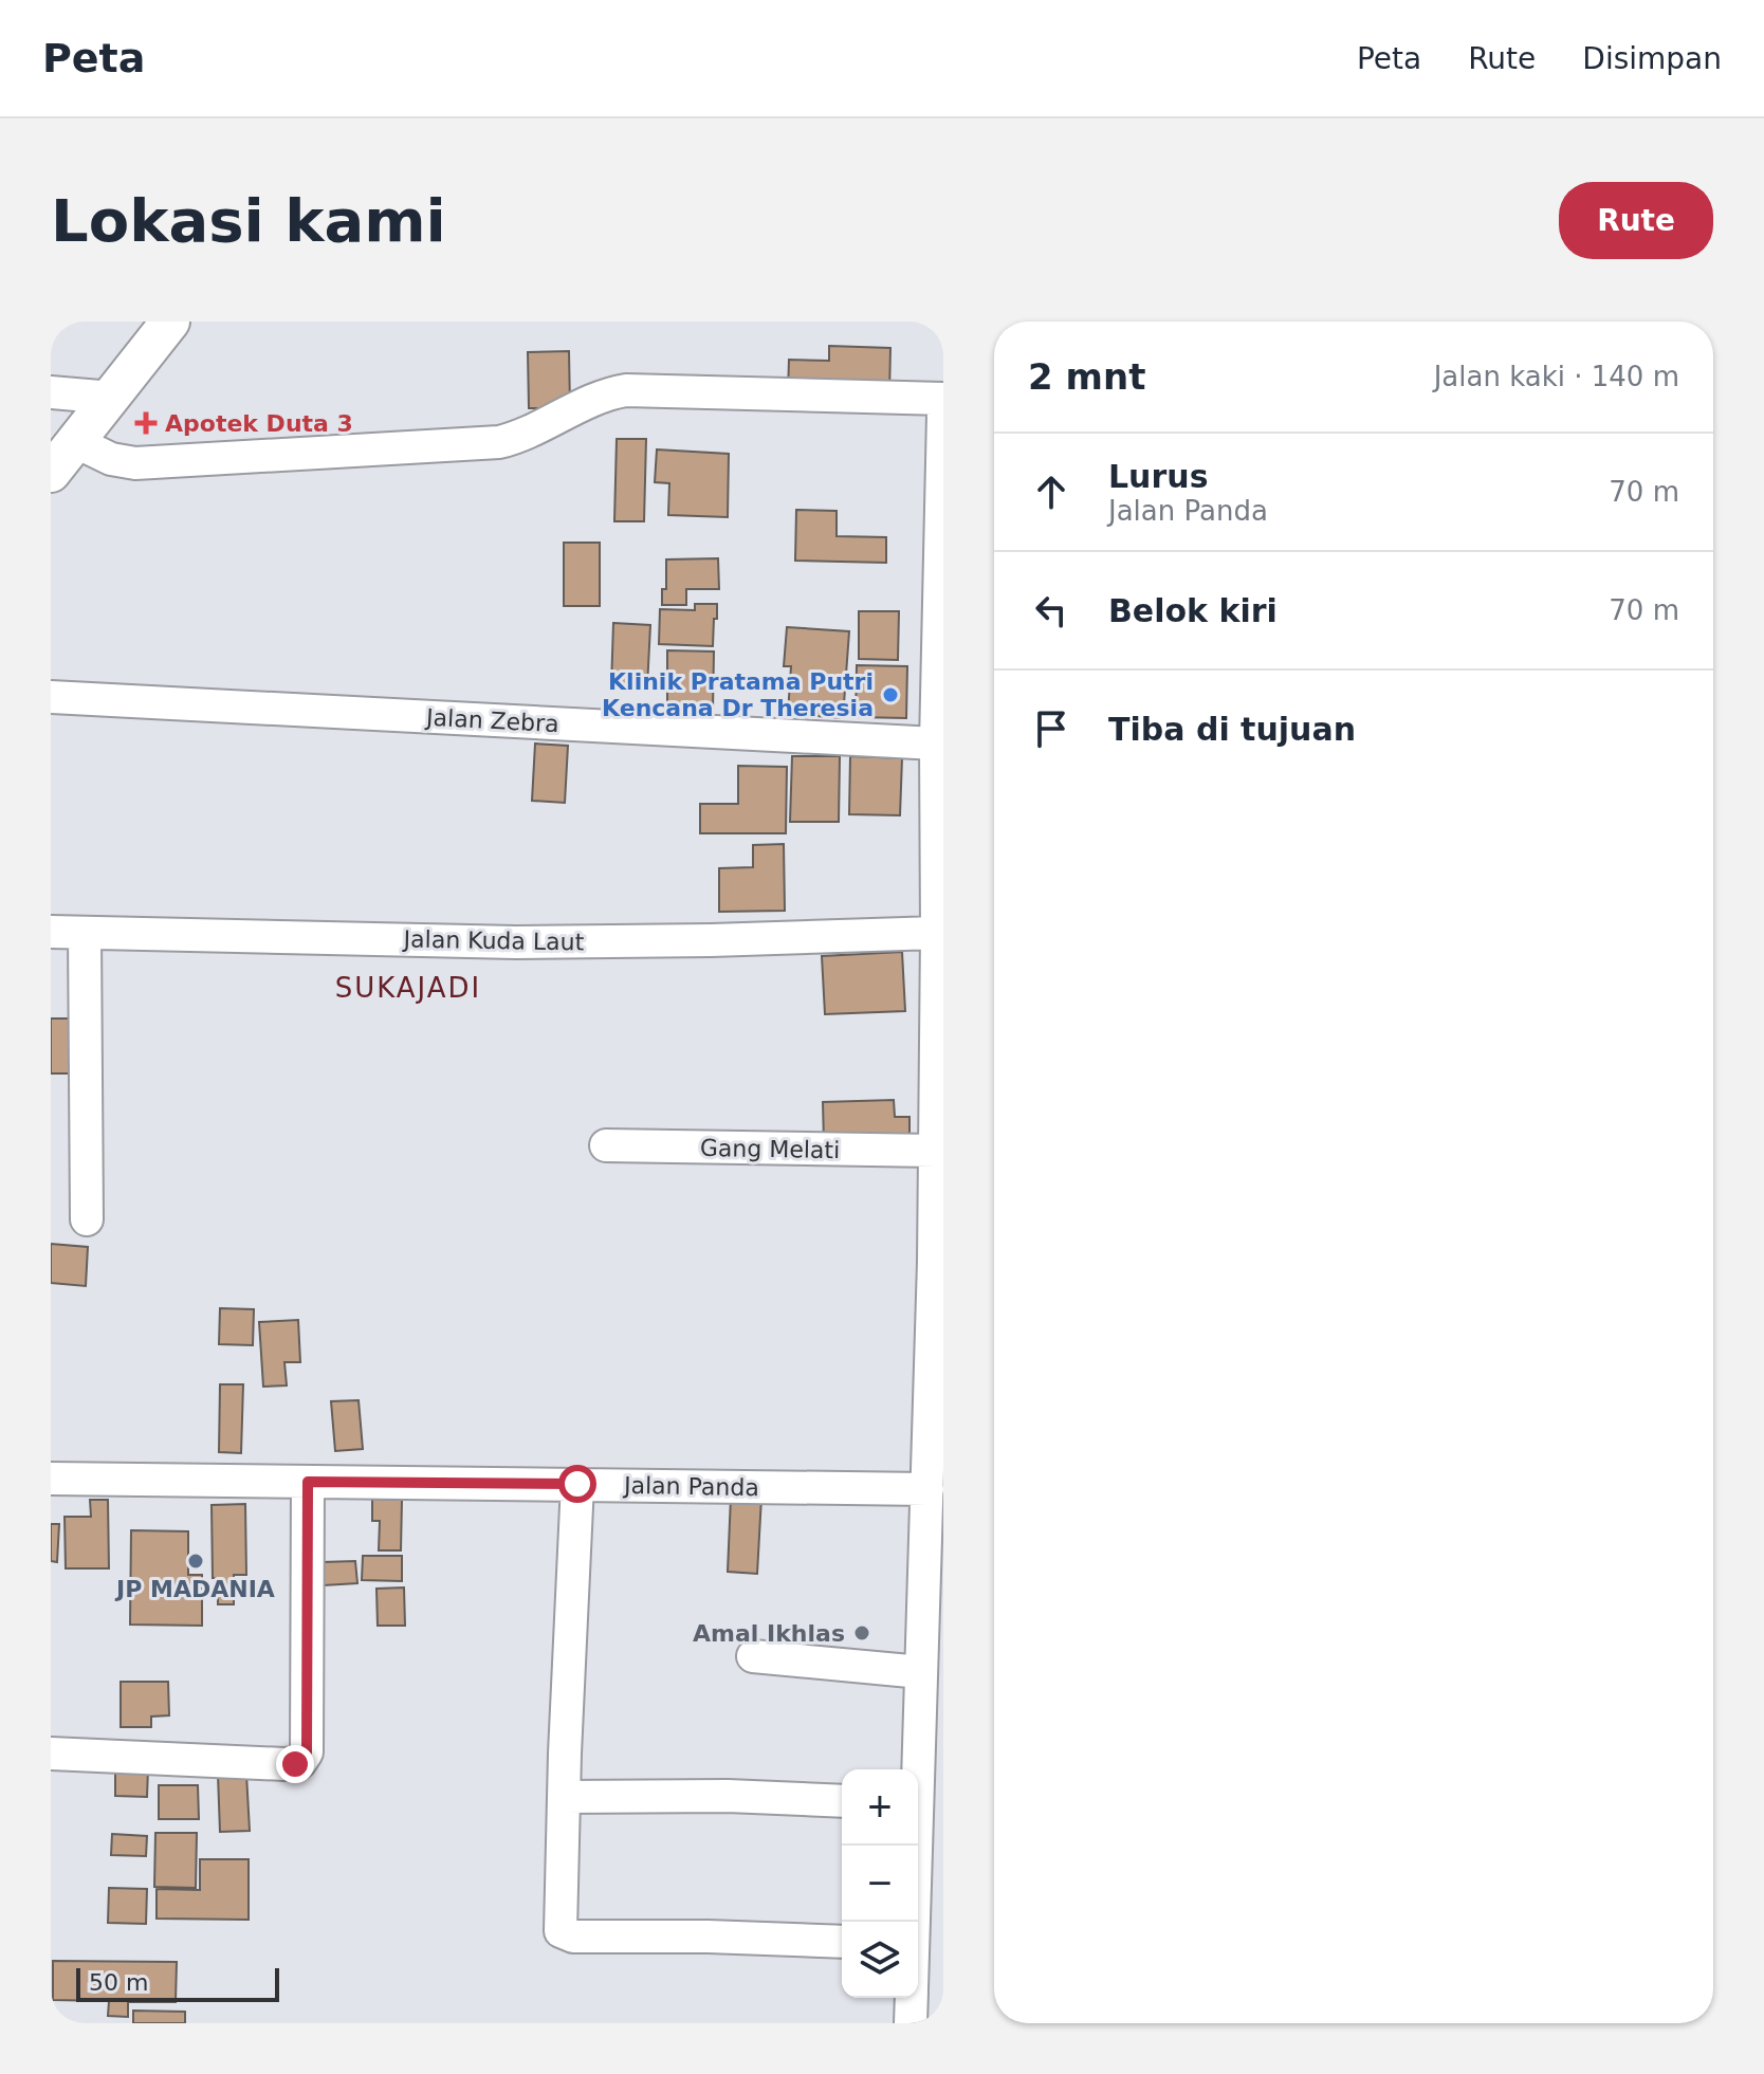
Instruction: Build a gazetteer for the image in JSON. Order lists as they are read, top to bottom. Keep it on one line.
{"streets":{"street":["Jalan Zebra","Jalan Kuda Laut","Gang Melati","Jalan Panda"]},"districts":["SUKAJADI"],"places":{"health":["Apotek Duta 3"],"other":["Klinik Pratama Putri Kencana Dr Theresia","JP MADANIA","Amal Ikhlas"]},"scale_bar":"50 m","page":{"header":"Peta","nav":["Peta","Rute","Disimpan"],"buttons":"Rute","title":"Lokasi kami","heading":["2 mnt","Jalan kaki · 140 m"],"list":[["Lurus","Jalan Panda","70 m"],["Belok kiri","70 m"],"Tiba di tujuan"],"map_buttons":["+","−"],"scale":"50 m"}}
